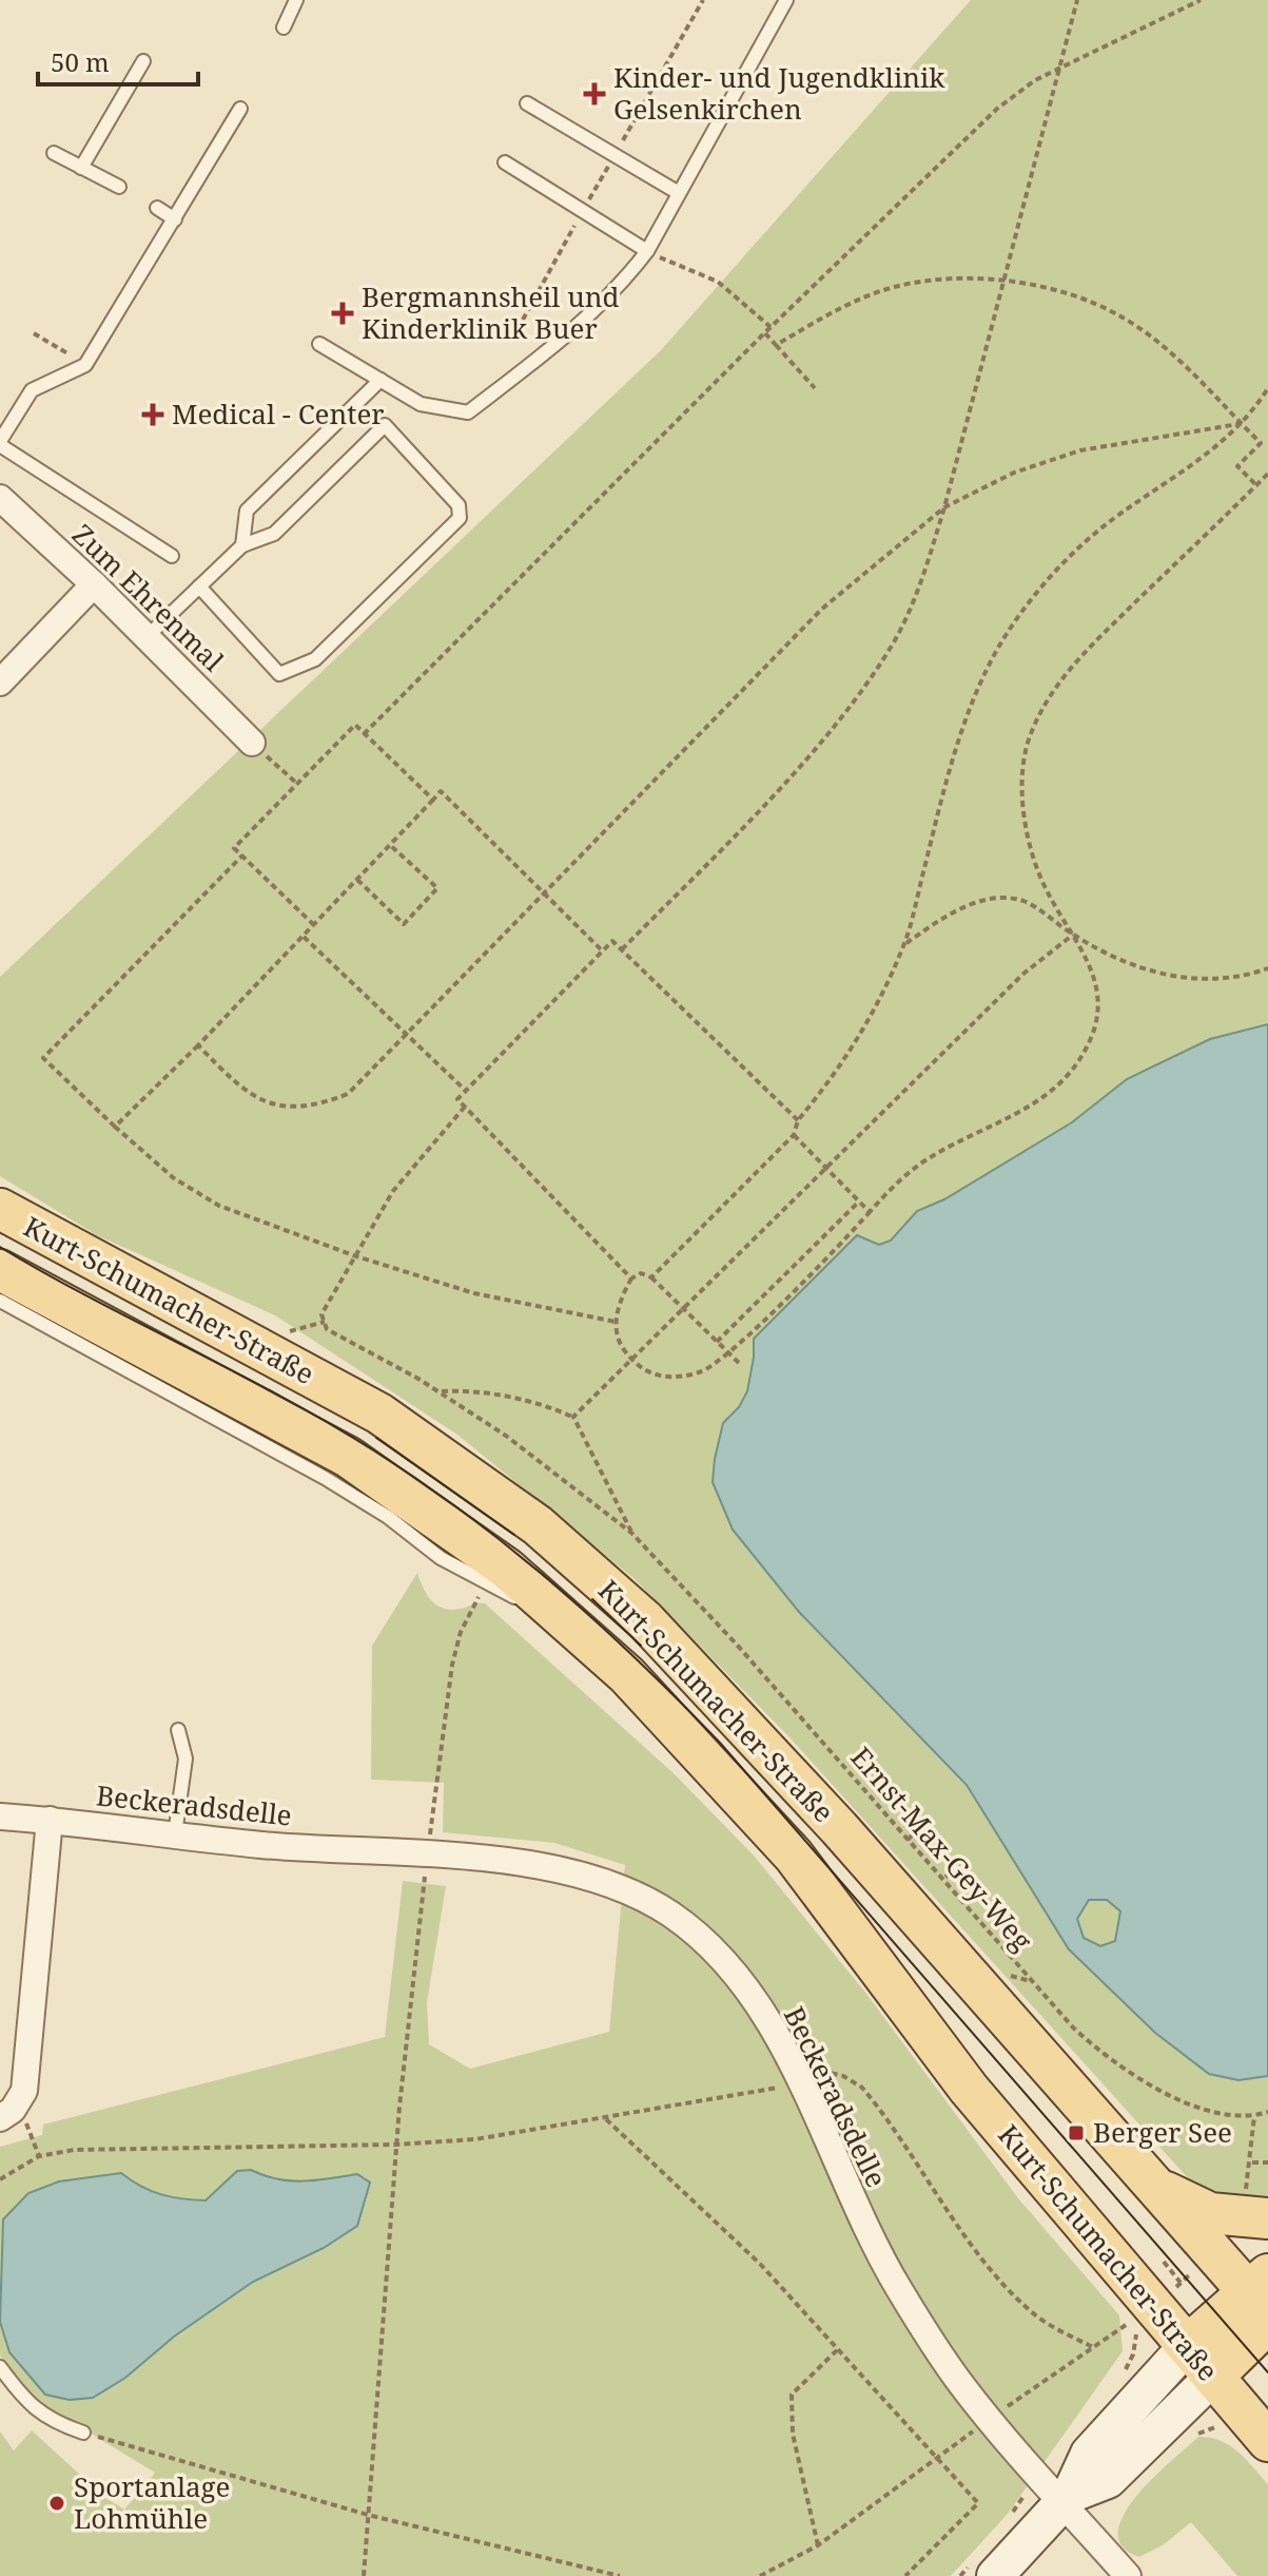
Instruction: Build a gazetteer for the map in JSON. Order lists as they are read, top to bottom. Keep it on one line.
{"streets":{"main road":["Kurt-Schumacher-Straße"],"street":["Zum Ehrenmal","Beckeradsdelle"],"path":["Ernst-Max-Gey-Weg"]},"places":{"health":["Kinder- und Jugendklinik Gelsenkirchen","Bergmannsheil und Kinderklinik Buer","Medical - Center"],"transit":["Berger See"],"other":["Sportanlage Lohmühle"]},"scale_bar":"50 m"}
